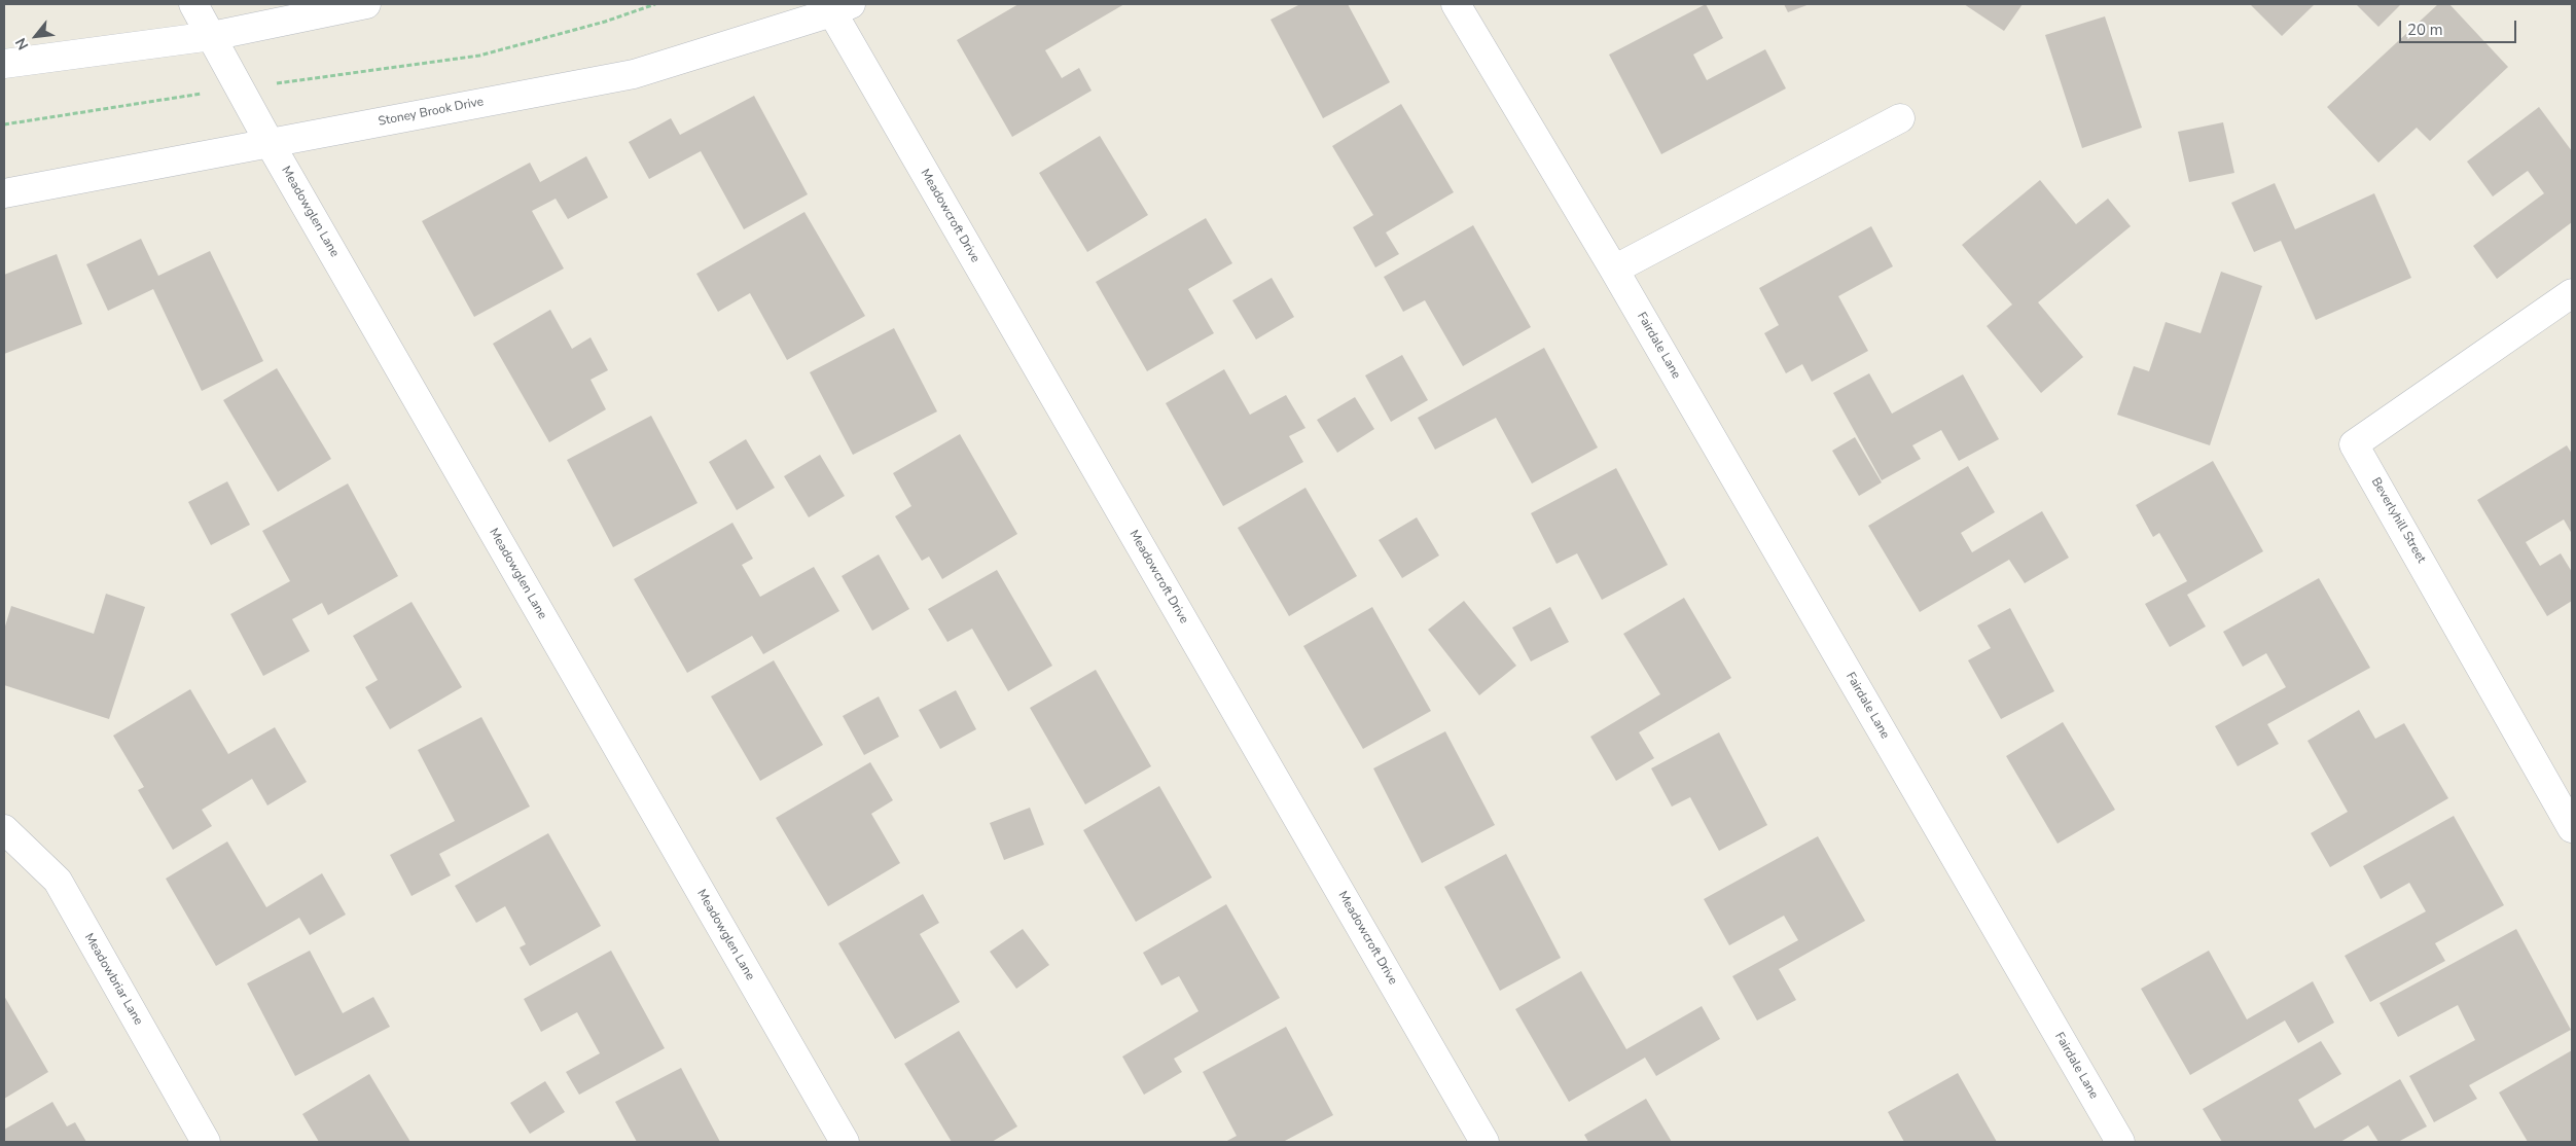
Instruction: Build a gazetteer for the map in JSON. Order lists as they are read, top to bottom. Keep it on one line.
{"streets":{"street":["Stoney Brook Drive","Meadowglen Lane","Meadowcroft Drive","Fairdale Lane","Beverlyhill Street","Meadowbriar Lane"]},"crossings":[["Stoney Brook Drive","Meadowglen Lane"],["Stoney Brook Drive","Meadowcroft Drive"]],"scale_bar":"20 m","north":"bottom left"}
